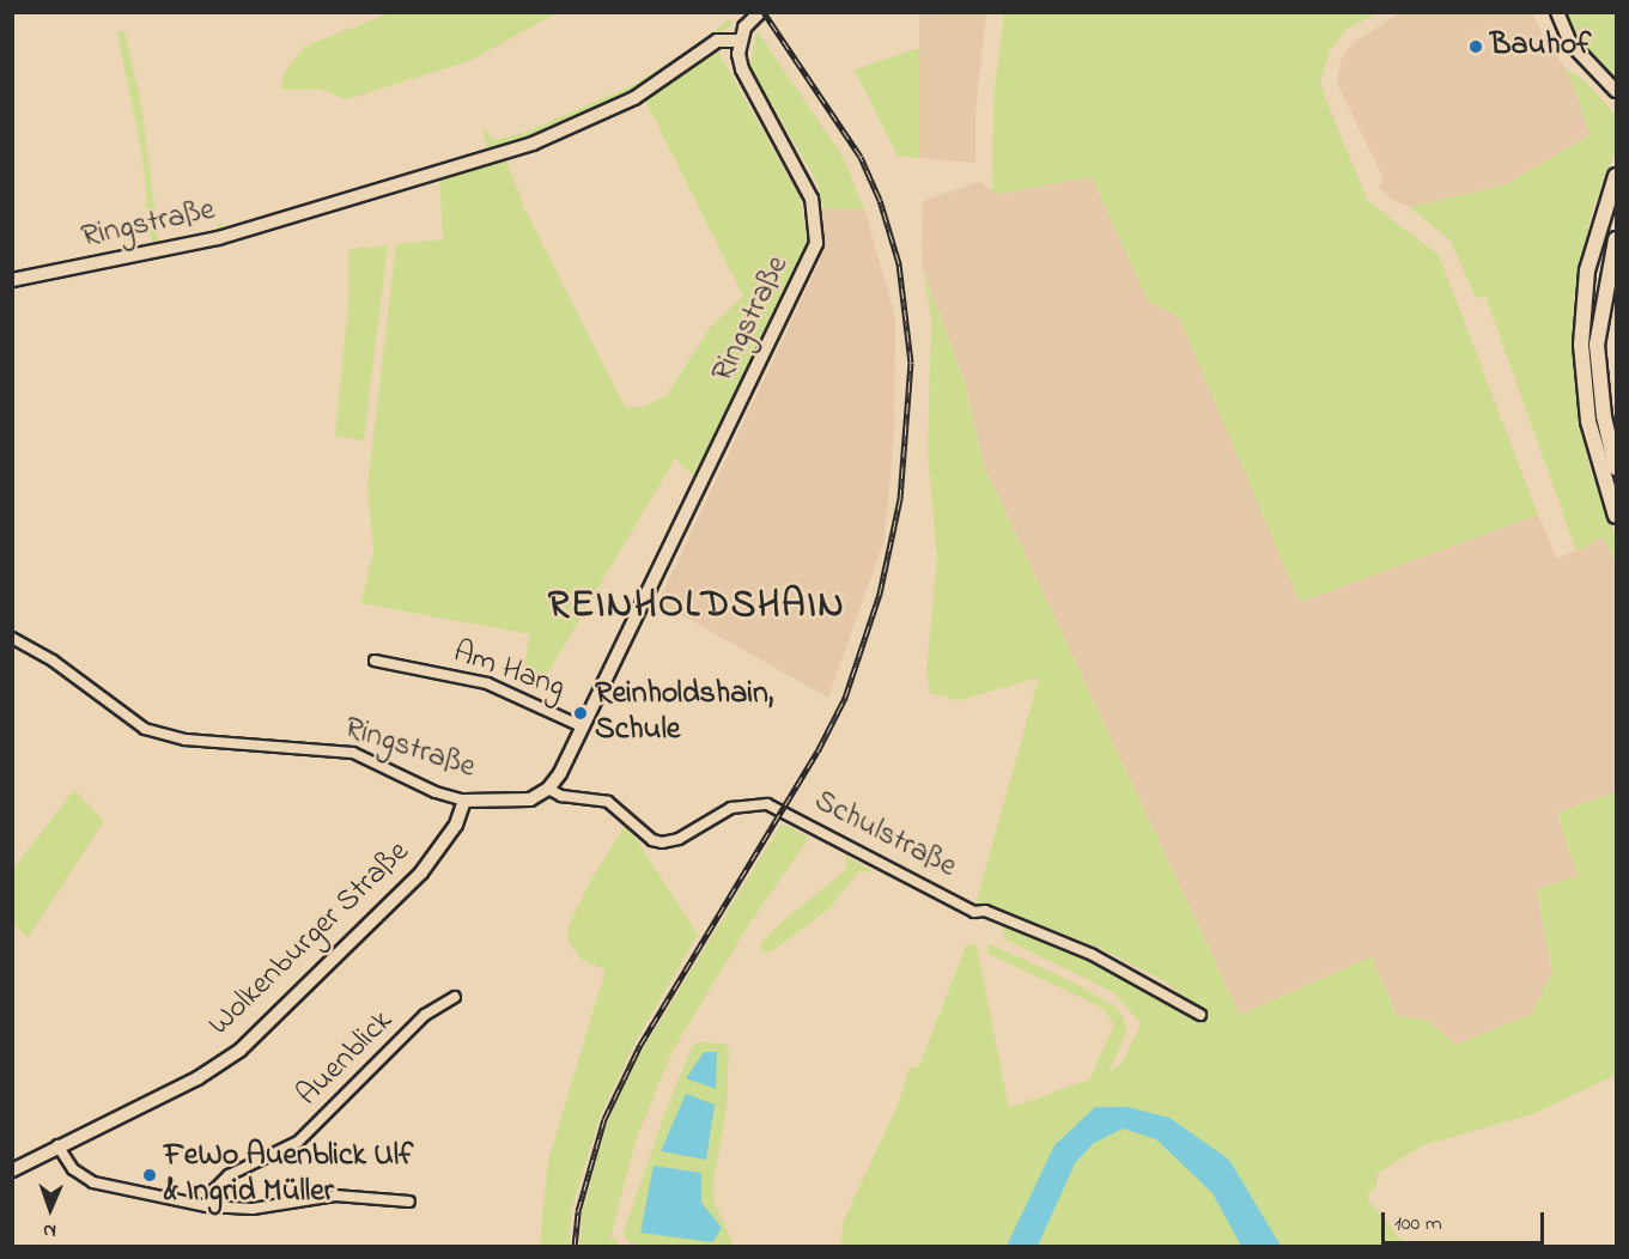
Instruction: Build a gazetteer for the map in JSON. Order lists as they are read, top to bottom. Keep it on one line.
{"streets":{"street":["Ringstraße","Am Hang","Schulstraße","Wolkenburger Straße","Auenblick"]},"crossings":[["Ringstraße","Am Hang"],["Ringstraße","Schulstraße"],["Ringstraße","Wolkenburger Straße"]],"districts":["REINHOLDSHAIN"],"places":["Bauhof","Reinholdshain, Schule","FeWo Auenblick Ulf & Ingrid Müller"],"scale_bar":"100 m","north":"bottom"}
